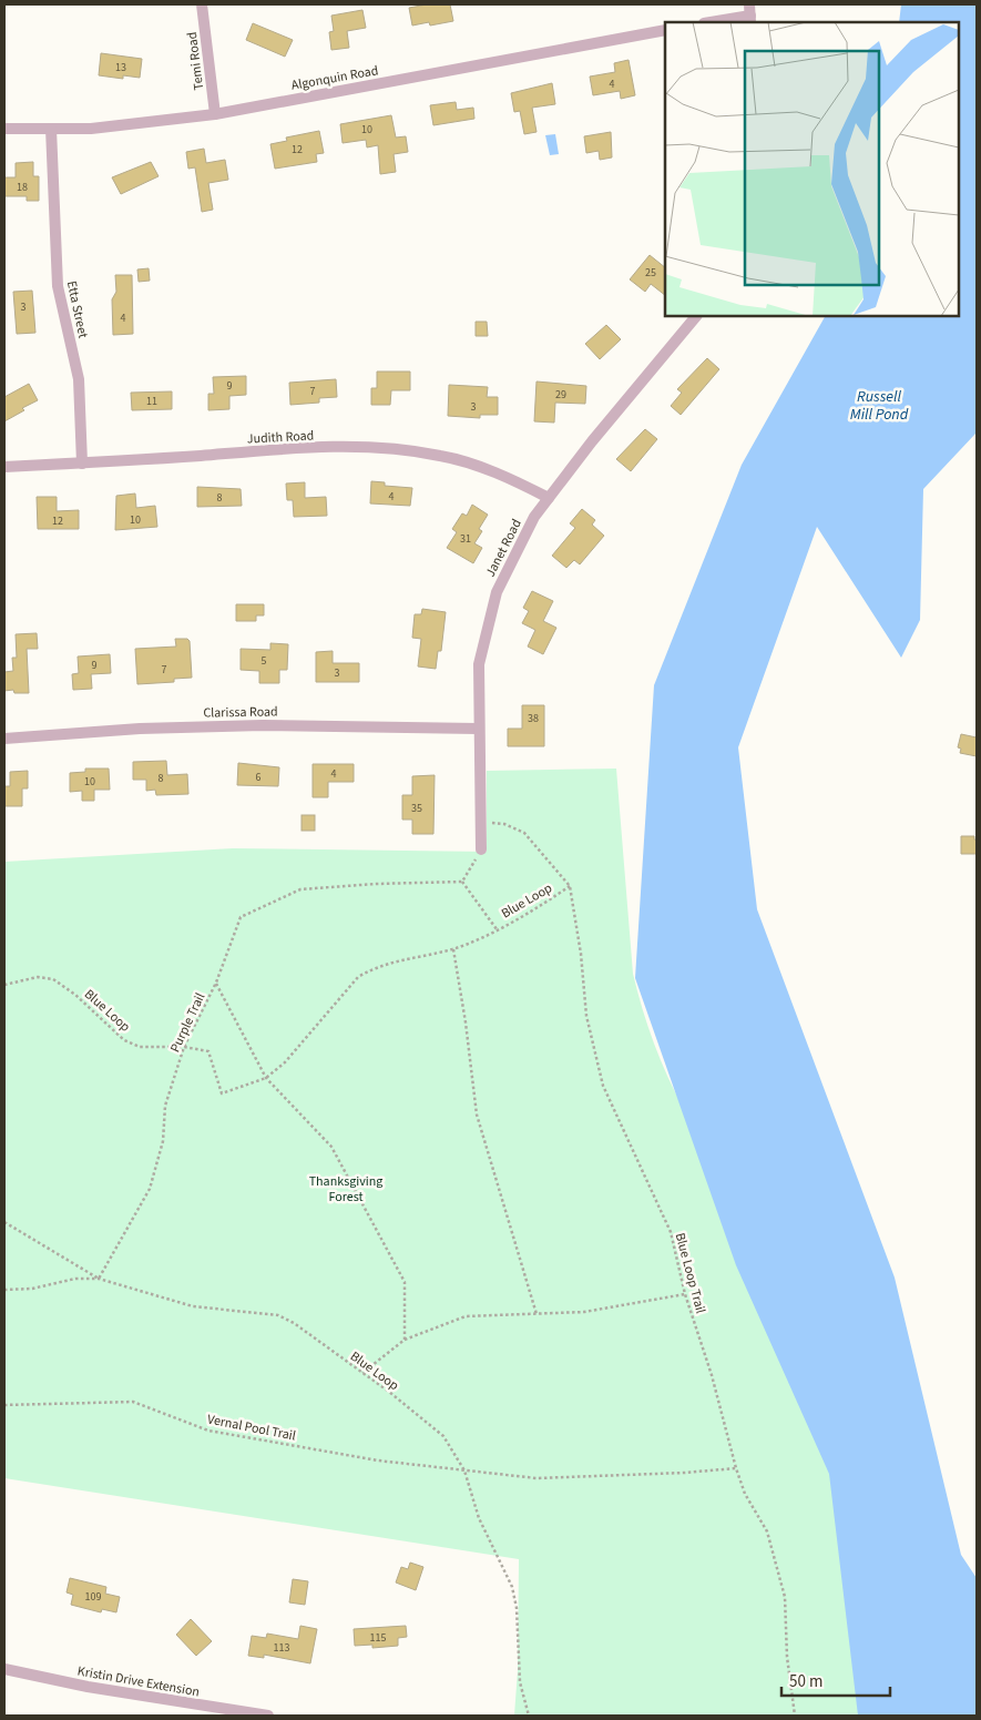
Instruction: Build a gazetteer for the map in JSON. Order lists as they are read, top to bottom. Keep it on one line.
{"streets":{"street":["Temi Road","Algonquin Road","Etta Street","Judith Road","Janet Road","Clarissa Road","Kristin Drive Extension"],"path":["Blue Loop","Purple Trail","Blue Loop Trail","Vernal Pool Trail"]},"crossings":[["Temi Road","Algonquin Road"],["Algonquin Road","Etta Street"],["Etta Street","Judith Road"],["Judith Road","Janet Road"],["Janet Road","Clarissa Road"],["Blue Loop","Purple Trail"],["Blue Loop","Blue Loop Trail"],["Blue Loop","Vernal Pool Trail"],["Blue Loop Trail","Vernal Pool Trail"]],"water":["Russell Mill Pond"],"parks":["Thanksgiving Forest"],"house_numbers":["13","4","10","12","18","25","3","4","9","7","29","11","3","4","8","10","12","31","5","9","7","3","38","4","6","8","10","35","109","115","113"],"scale_bar":"50 m"}
